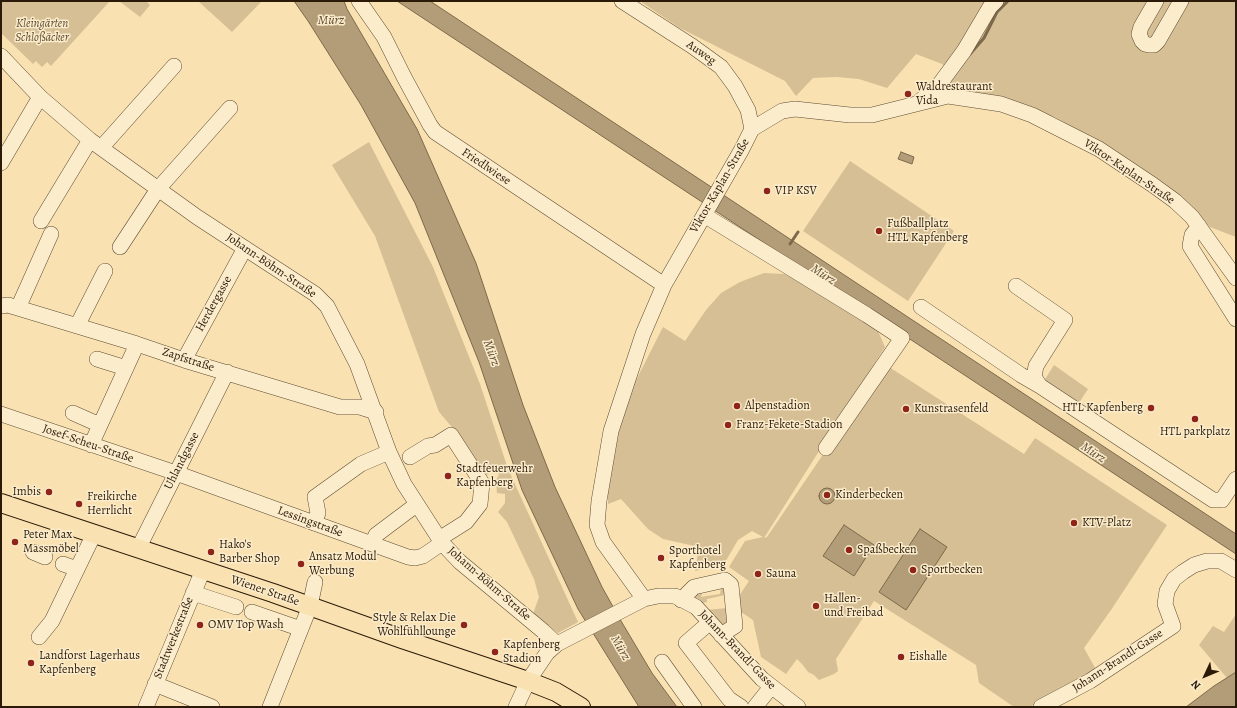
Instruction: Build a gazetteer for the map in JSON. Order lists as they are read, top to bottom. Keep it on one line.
{"streets":{"main road":["Wiener Straße"],"street":["Auweg","Friedlwiese","Viktor-Kaplan-Straße","Johann-Böhm-Straße","Herdergasse","Zapfstraße","Josef-Scheu-Straße","Uhlandgasse","Lessingstraße","Stadtwerkestraße","Johann-Brandl-Gasse"]},"crossings":[["Auweg","Viktor-Kaplan-Straße"],["Friedlwiese","Viktor-Kaplan-Straße"],["Viktor-Kaplan-Straße","Johann-Brandl-Gasse"],["Johann-Böhm-Straße","Herdergasse"],["Johann-Böhm-Straße","Zapfstraße"],["Johann-Böhm-Straße","Lessingstraße"],["Johann-Böhm-Straße","Johann-Brandl-Gasse"],["Herdergasse","Zapfstraße"],["Zapfstraße","Uhlandgasse"],["Josef-Scheu-Straße","Uhlandgasse"],["Josef-Scheu-Straße","Lessingstraße"],["Uhlandgasse","Lessingstraße"],["Uhlandgasse","Wiener Straße"],["Wiener Straße","Stadtwerkestraße"]],"water":["Mürz"],"parks":["Kleingärten Schloßäcker"],"places":["Waldrestaurant Vida","VIP KSV","Fußballplatz HTL Kapfenberg","Alpenstadion","HTL Kapfenberg","Kunstrasenfeld","HTL parkplatz","Franz-Fekete-Stadion","Stadtfeuerwehr Kapfenberg","Imbis","Kinderbecken","Freikirche Herrlicht","KTV-Platz","Peter Max Massmöbel","Spaßbecken","Hako's Barber Shop","Sporthotel Kapfenberg","Ansatz Modul Werbung","Sportbecken","Sauna","Hallen- und Freibad","OMV Top Wash","Style & Relax Die Wohlfühllounge","Kapfenberg Stadion","Eishalle","Landforst Lagerhaus Kapfenberg"],"north":"bottom left"}
